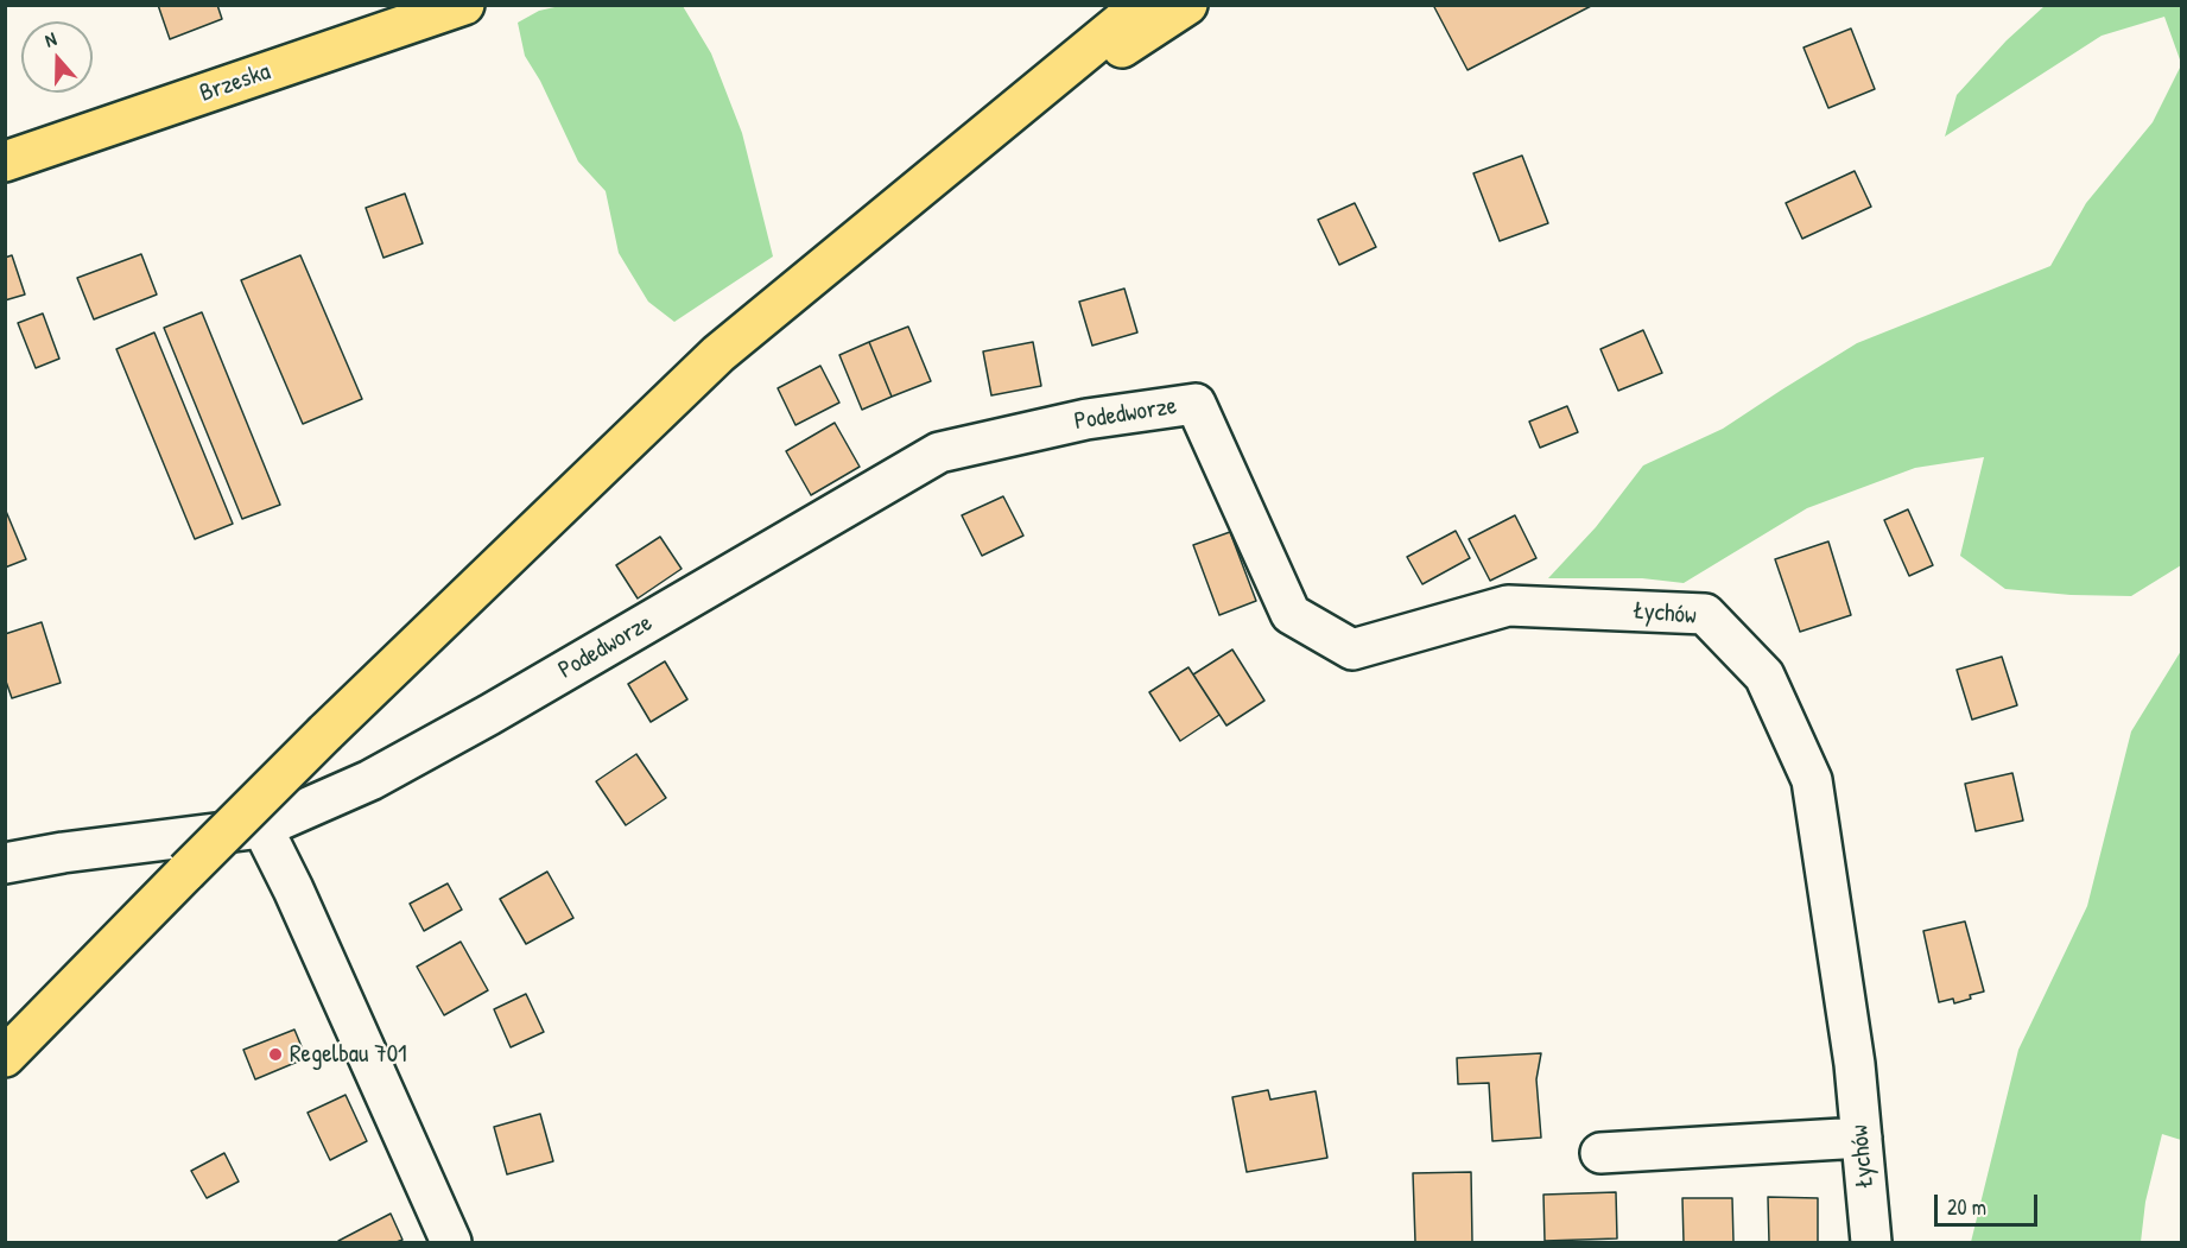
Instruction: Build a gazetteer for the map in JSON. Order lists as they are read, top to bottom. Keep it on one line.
{"streets":{"main road":["Brzeska"],"street":["Podedworze","Łychów"]},"crossings":[["Podedworze","Łychów"]],"places":["Regelbau 701"],"scale_bar":"20 m","north":"top"}
